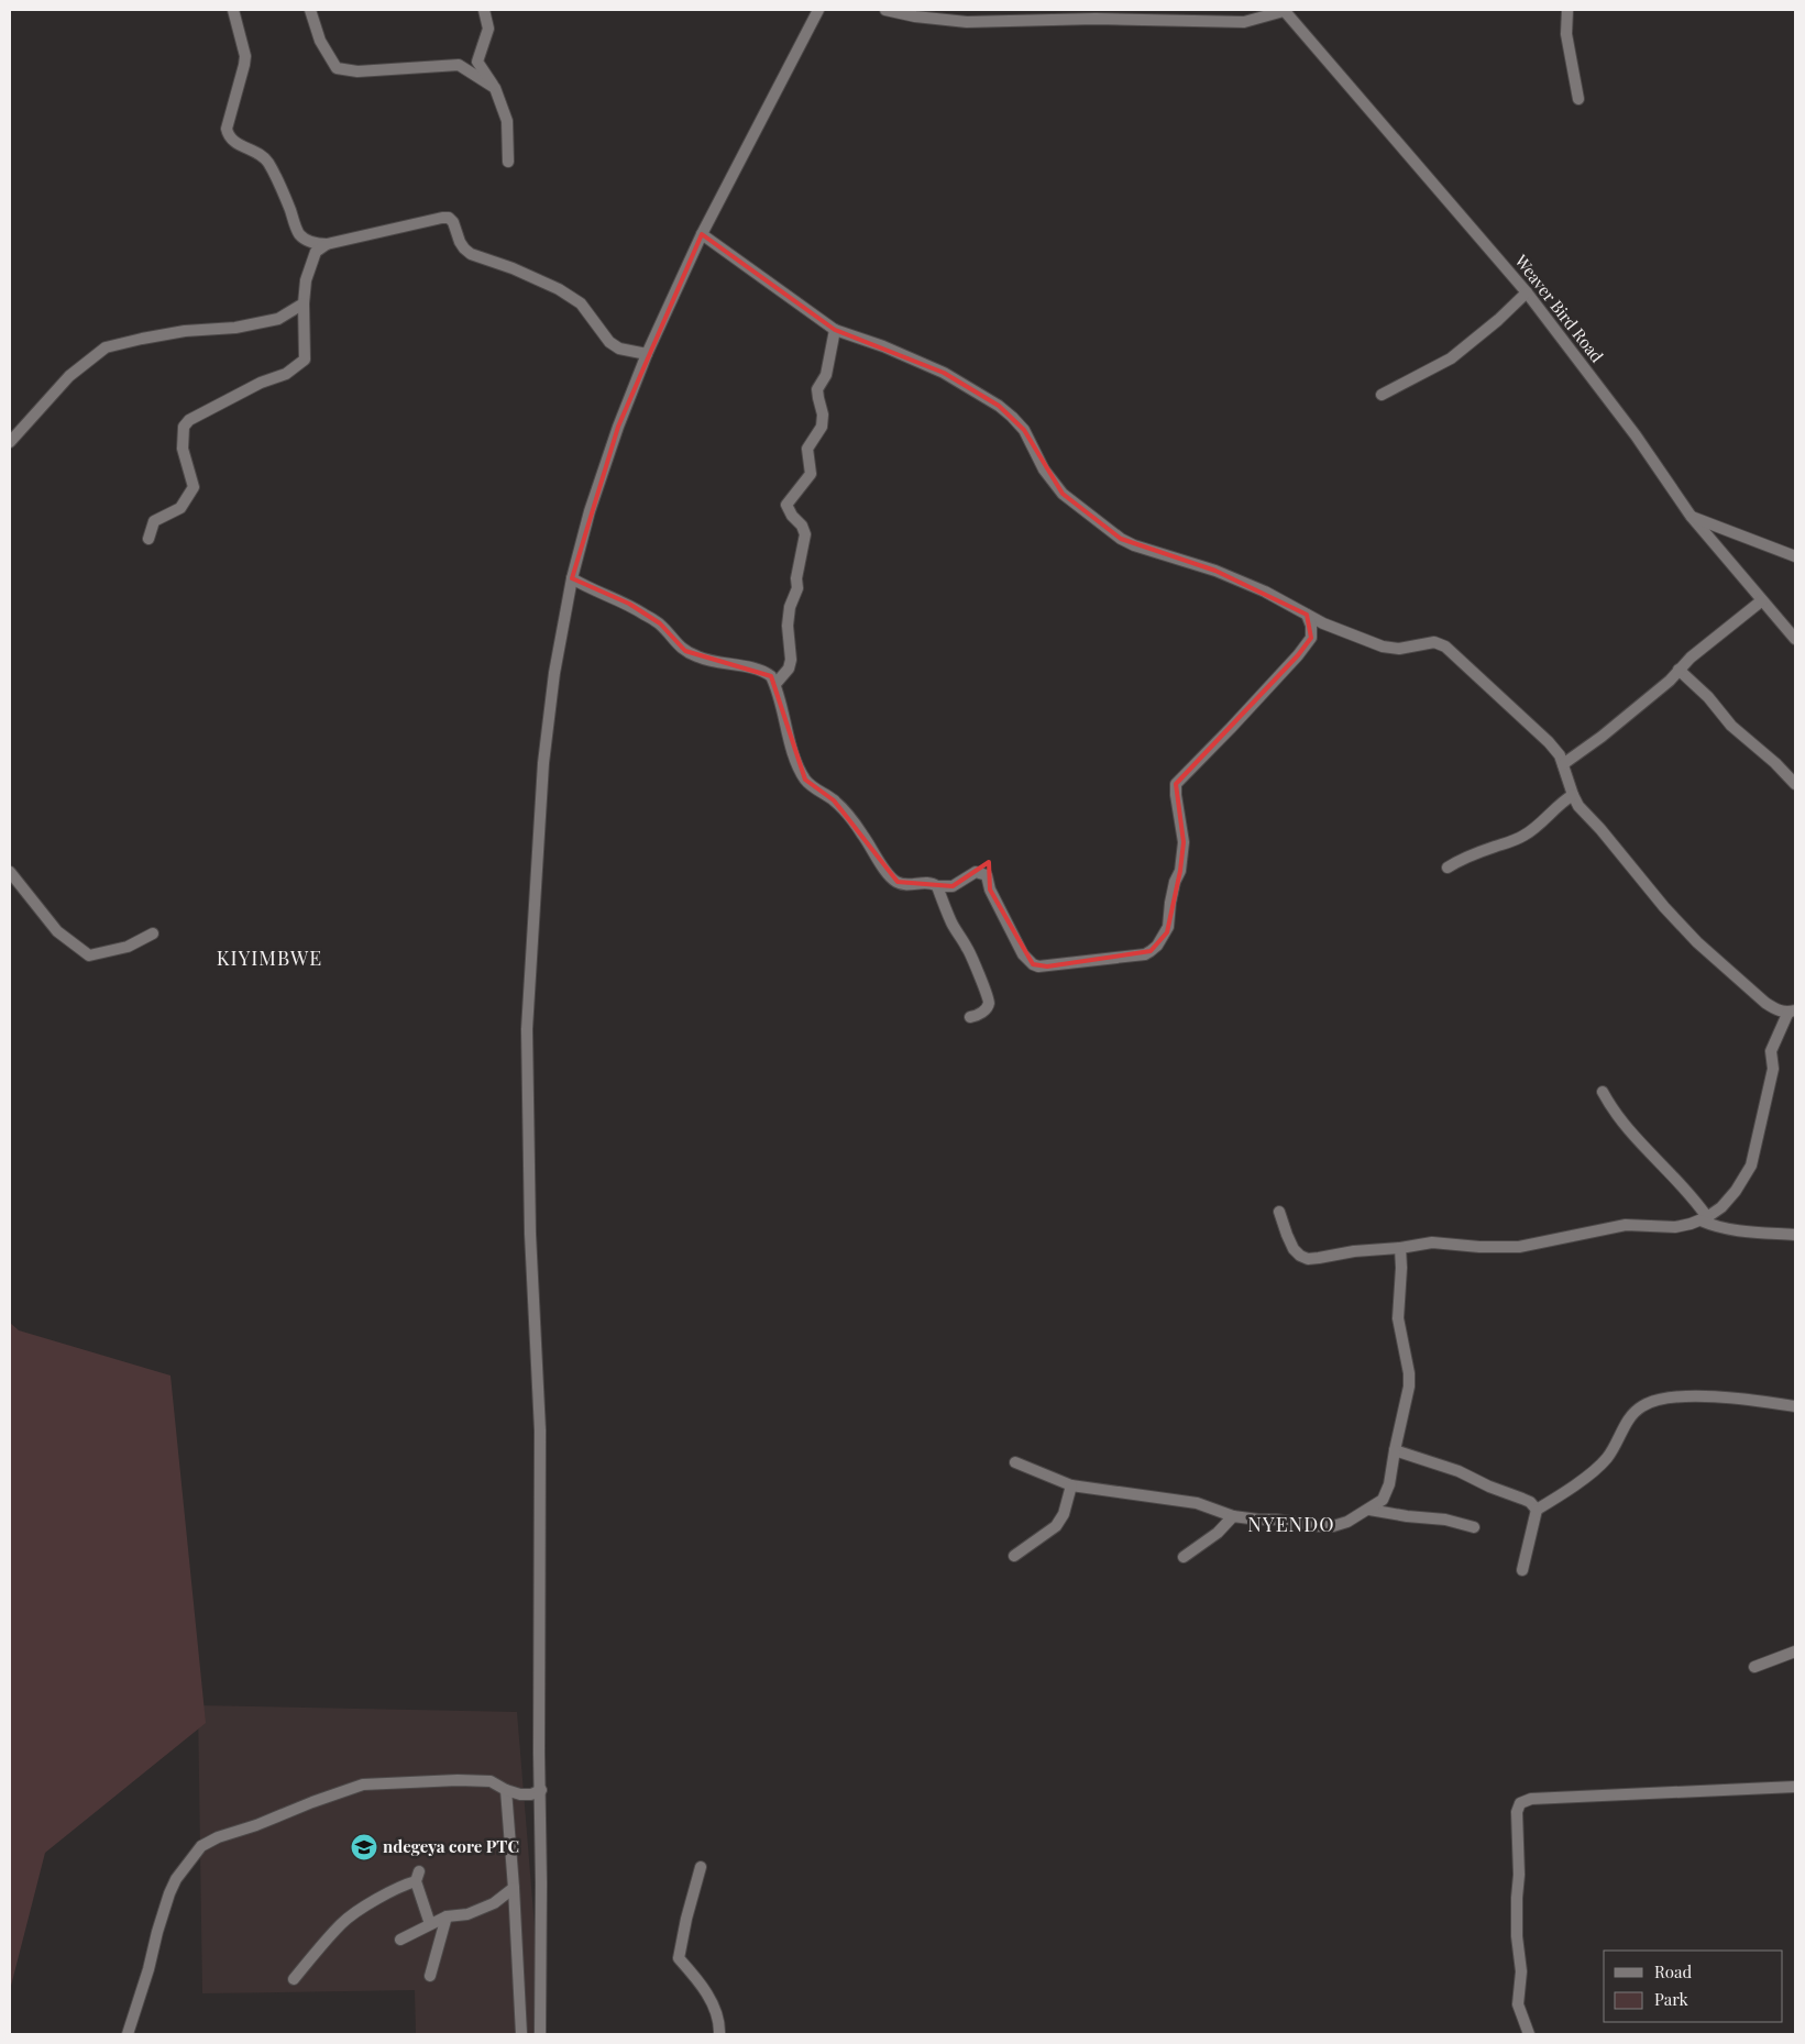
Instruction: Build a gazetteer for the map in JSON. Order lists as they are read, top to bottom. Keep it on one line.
{"streets":{"street":["Weaver Bird Road"]},"districts":["KIYIMBWE","NYENDO"],"places":{"school or university":["ndegeya core PTC"]},"legend":["Road","Park"]}
